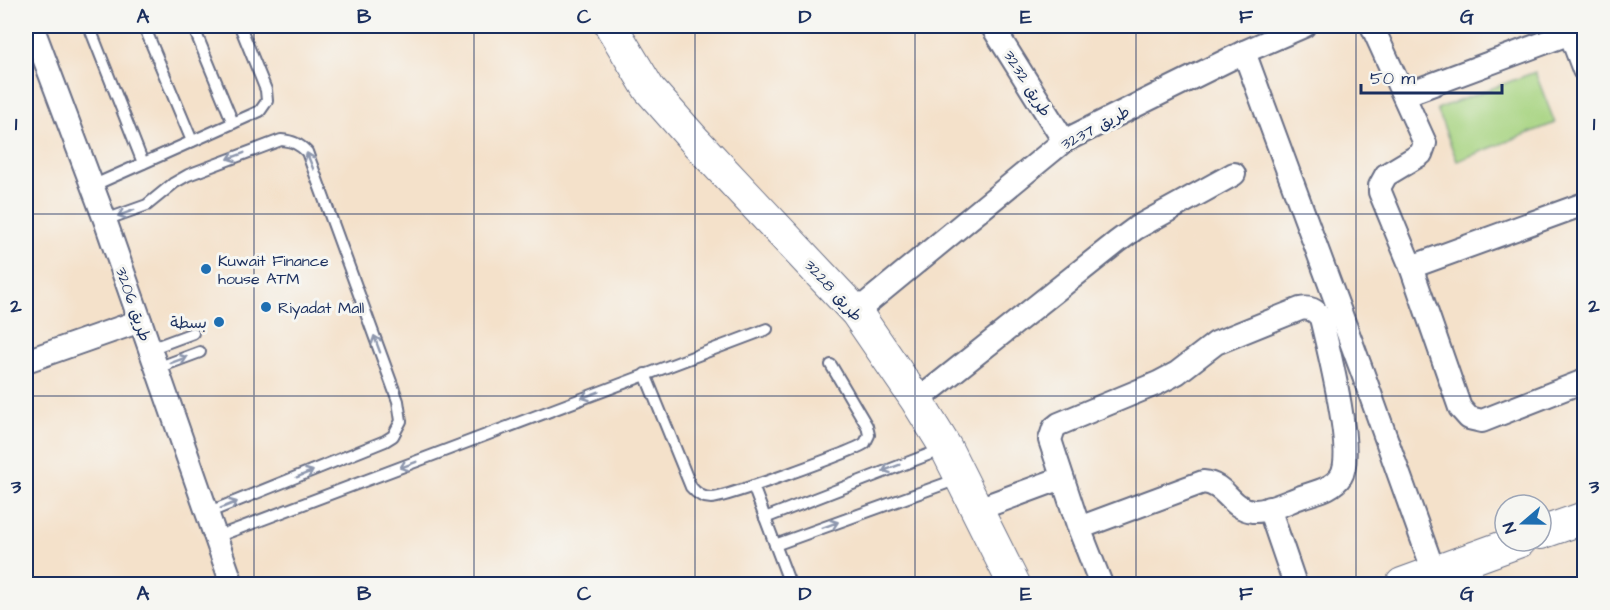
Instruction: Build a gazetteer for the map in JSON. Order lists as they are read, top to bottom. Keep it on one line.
{"streets":{"street":["طريق 3232","طريق 3237","طريق 3228","طريق 3206"]},"crossings":[["طريق 3232","طريق 3237"],["طريق 3237","طريق 3228"]],"places":["Kuwait Finance house ATM","Riyadat Mall","بسطة"],"scale_bar":"50 m","north":"left","grid":{"columns":["A","B","C","D","E","F","G"],"rows":["1","2","3"]}}
